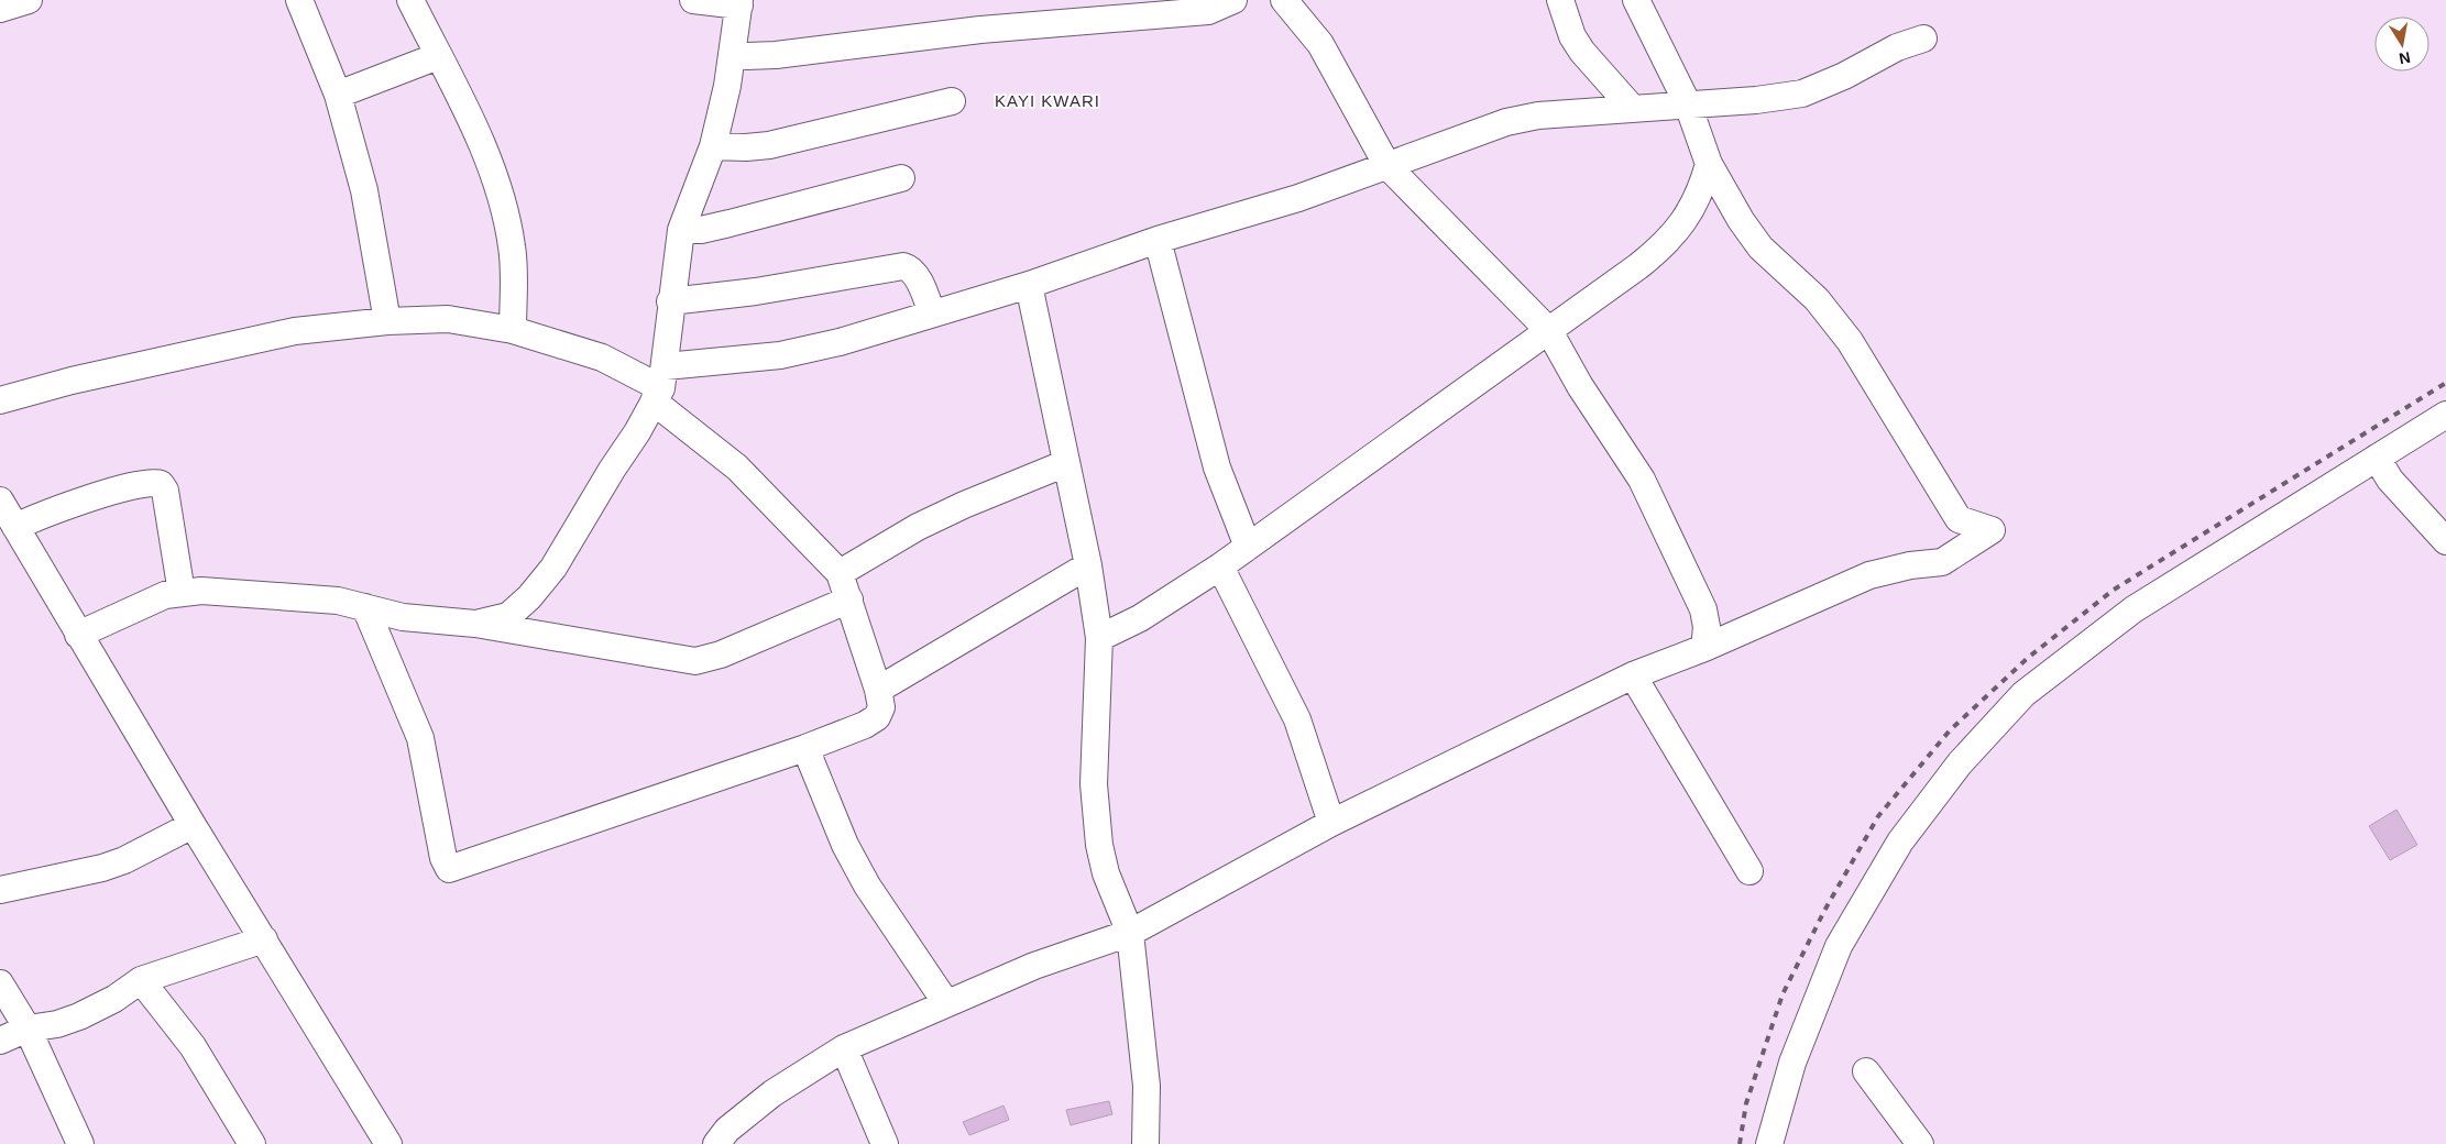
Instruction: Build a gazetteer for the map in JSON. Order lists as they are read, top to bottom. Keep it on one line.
{"districts":["KAYI KWARI"],"north":"bottom"}
